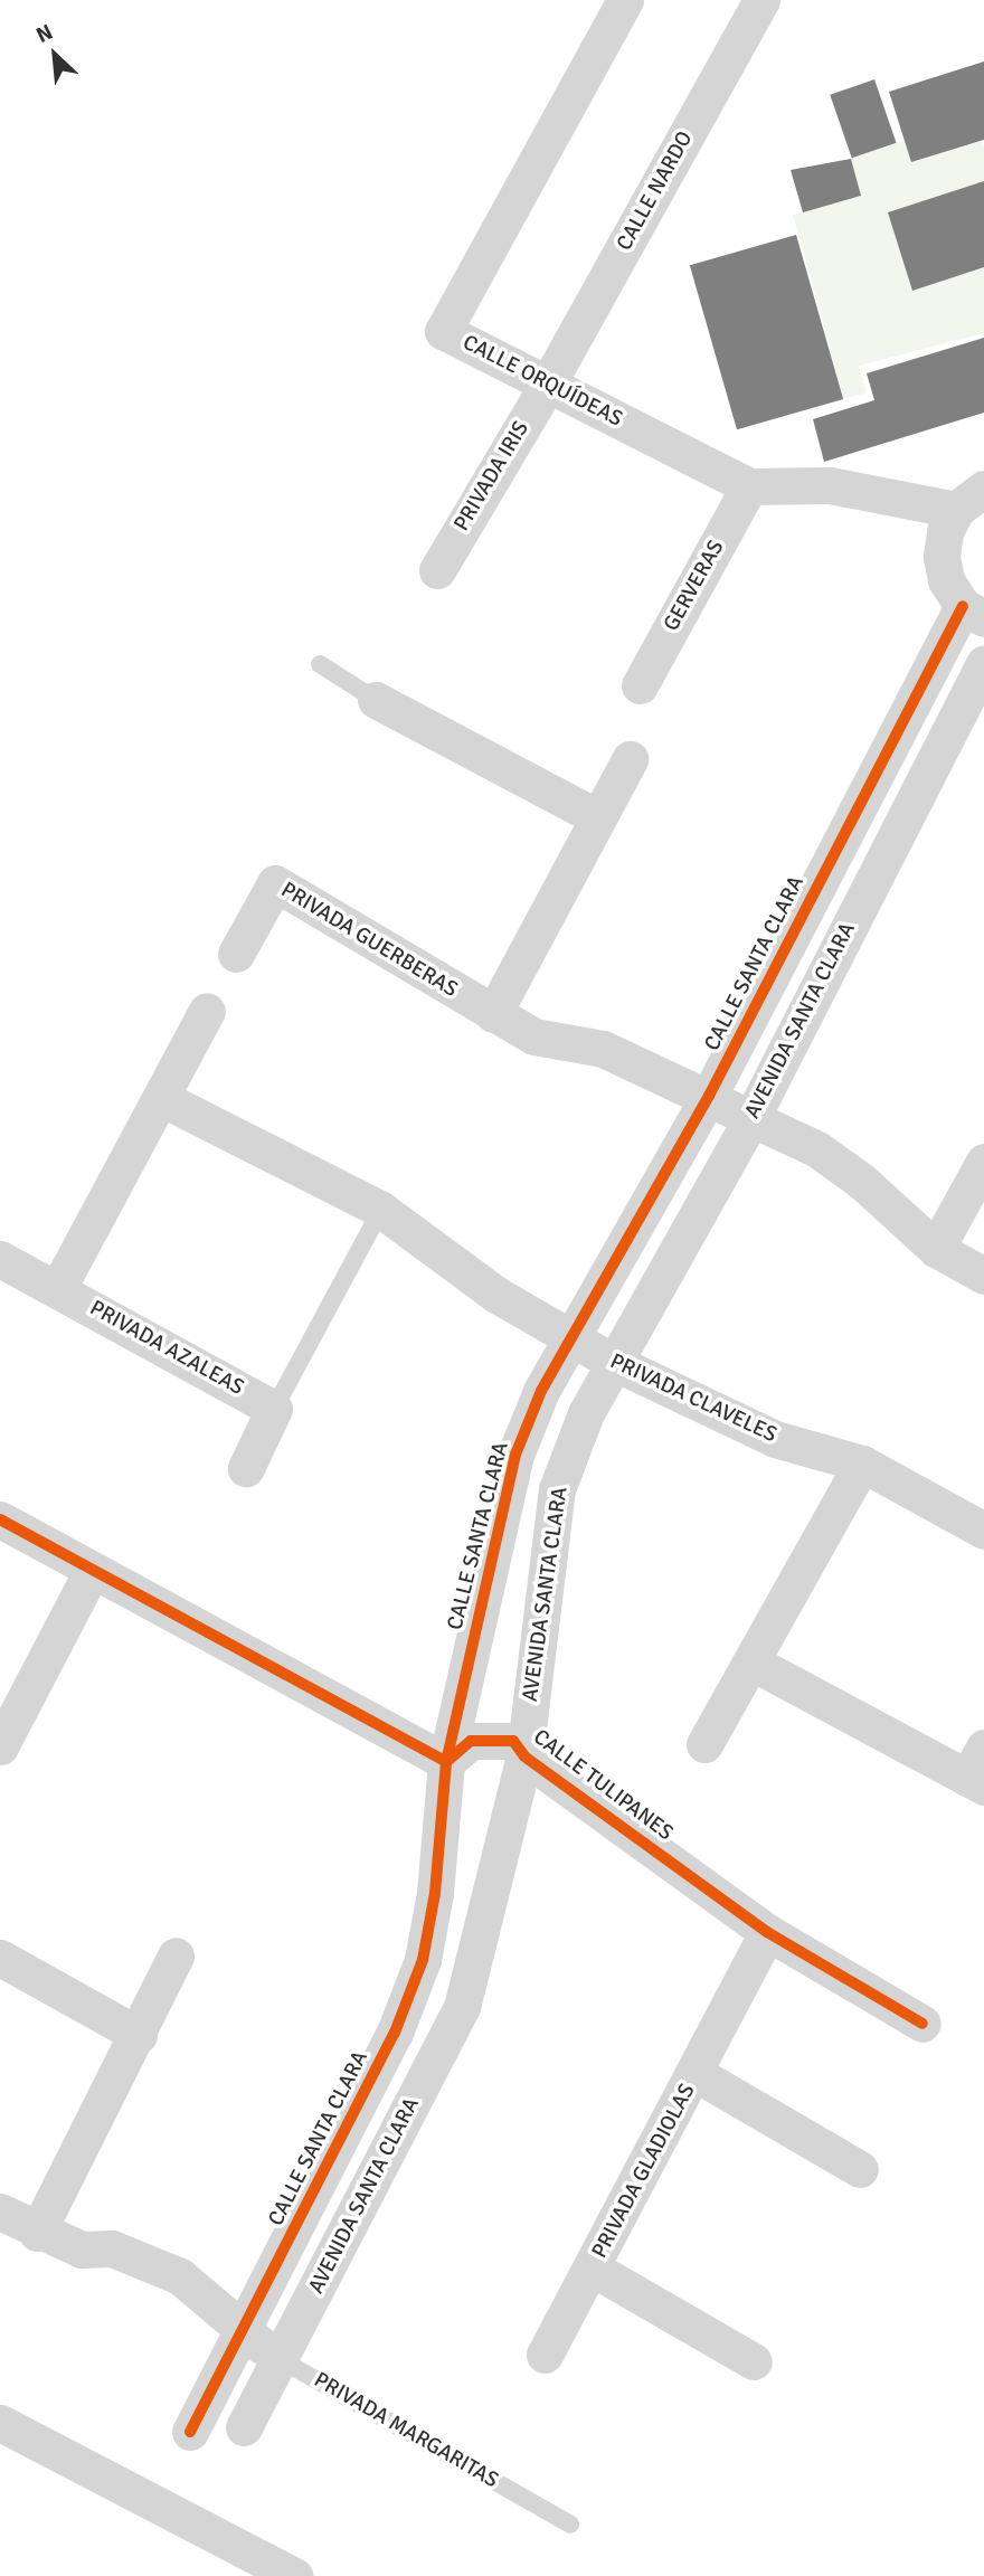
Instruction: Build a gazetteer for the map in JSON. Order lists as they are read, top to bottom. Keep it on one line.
{"streets":{"street":["CALLE NARDO","CALLE ORQUÍDEAS","PRIVADA IRIS","GERVERAS","PRIVADA GUERBERAS","CALLE SANTA CLARA","AVENIDA SANTA CLARA","PRIVADA AZALEAS","PRIVADA CLAVELES","CALLE TULIPANES","PRIVADA GLADIOLAS","PRIVADA MARGARITAS"]},"crossings":[["CALLE NARDO","CALLE ORQUÍDEAS"],["CALLE NARDO","PRIVADA IRIS"],["CALLE ORQUÍDEAS","PRIVADA IRIS"],["CALLE ORQUÍDEAS","GERVERAS"],["PRIVADA GUERBERAS","CALLE SANTA CLARA"],["PRIVADA GUERBERAS","AVENIDA SANTA CLARA"],["CALLE SANTA CLARA","PRIVADA CLAVELES"],["CALLE SANTA CLARA","CALLE TULIPANES"],["CALLE SANTA CLARA","PRIVADA MARGARITAS"],["AVENIDA SANTA CLARA","PRIVADA CLAVELES"],["AVENIDA SANTA CLARA","CALLE TULIPANES"],["AVENIDA SANTA CLARA","PRIVADA MARGARITAS"],["CALLE TULIPANES","PRIVADA GLADIOLAS"]],"north":"top left"}
